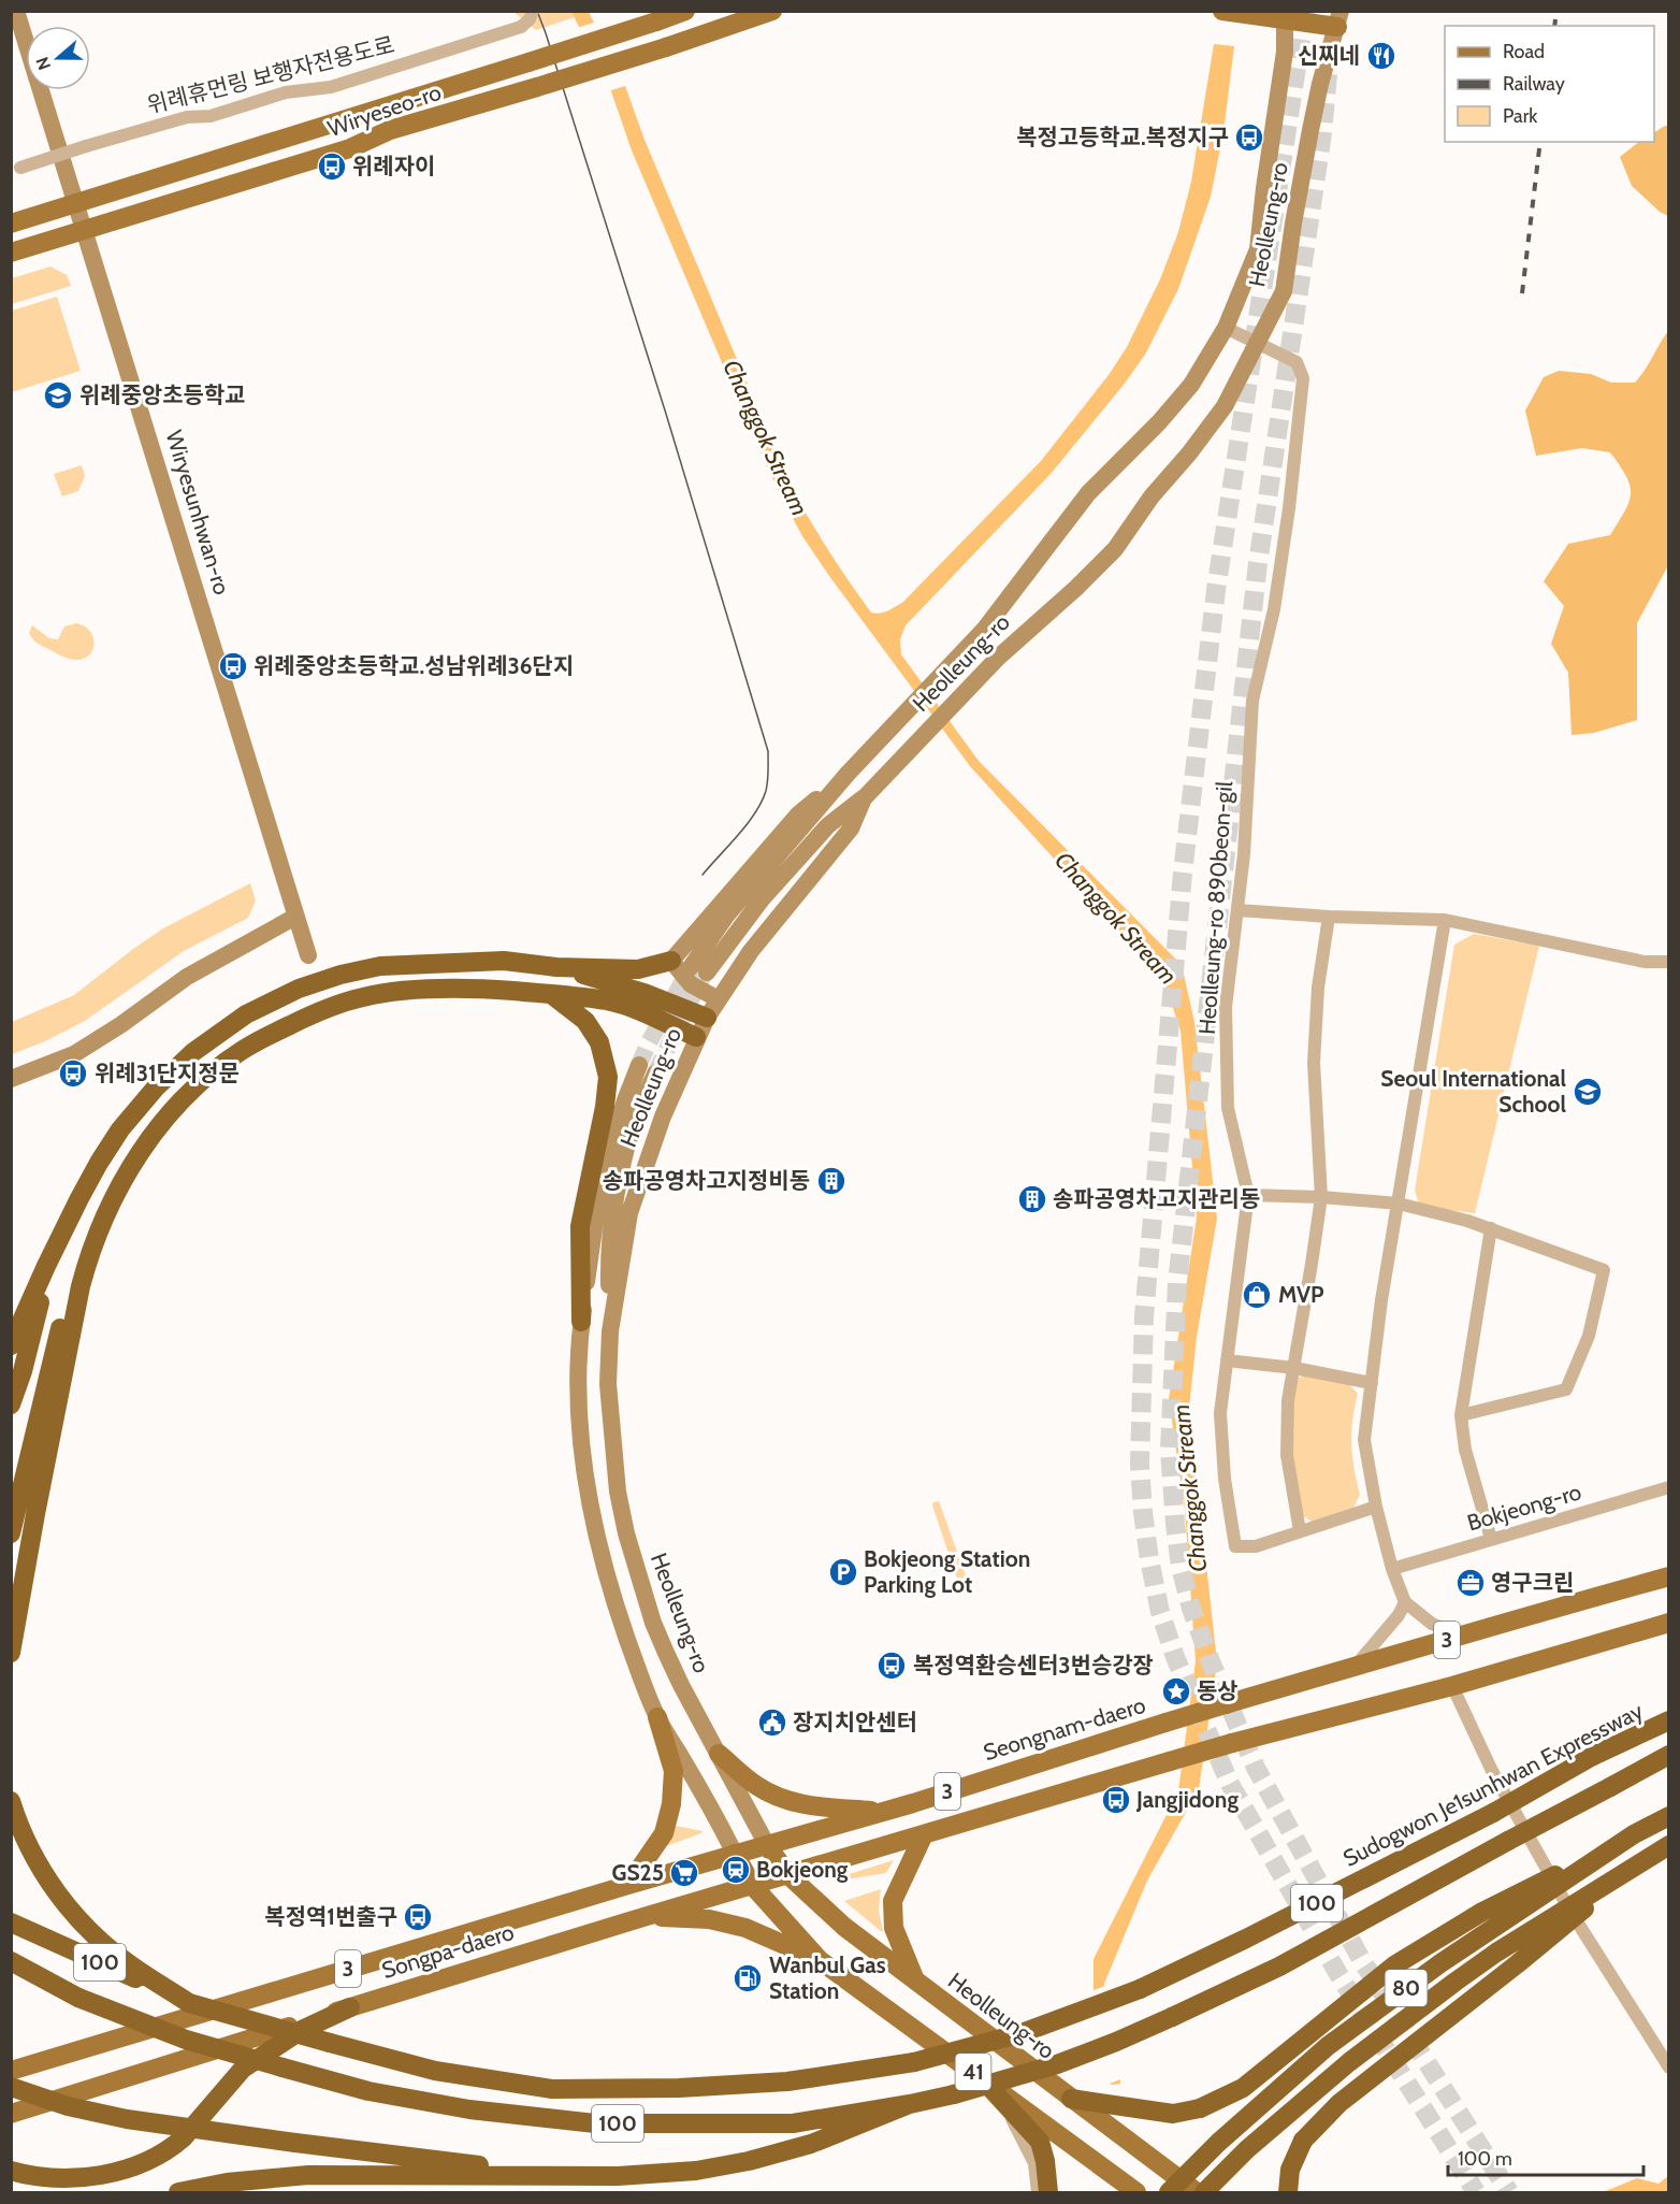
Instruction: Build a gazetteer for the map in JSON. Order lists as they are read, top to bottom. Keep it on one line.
{"streets":{"highway":["Sudogwon Je1sunhwan Expressway","100","80"],"main road":["Wiryeseo-ro","Heolleung-ro","Wiryesunhwan-ro","3","Seongnam-daero","Songpa-daero","41"],"street":["위례휴먼링 보행자전용도로","Heolleung-ro 890beon-gil","Bokjeong-ro"]},"crossings":[["Wiryeseo-ro","Wiryesunhwan-ro"],["Heolleung-ro","Heolleung-ro 890beon-gil"],["Heolleung-ro","3"],["Heolleung-ro","Seongnam-daero"],["3","Songpa-daero"],["3","41"],["Seongnam-daero","Songpa-daero"],["Songpa-daero","41"]],"water":["Changgok Stream"],"places":{"restaurant":["신찌네"],"bus stop":["복정고등학교.복정지구","위례자이","위례중앙초등학교.성남위례36단지","위례31단지정문","복정역환승센터3번승강장","Jangjidong","복정역1번출구"],"school or university":["위례중앙초등학교","Seoul International School"],"building":["송파공영차고지정비동","송파공영차고지관리동"],"shop":["MVP"],"parking":["Bokjeong Station Parking Lot"],"office":["영구크린"],"place":["동상"],"public building":["장지치안센터"],"station":["Bokjeong"],"supermarket":["GS25"],"fuel station":["Wanbul Gas Station"]},"legend":["Road","Railway","Park"],"scale_bar":"100 m","north":"left"}
